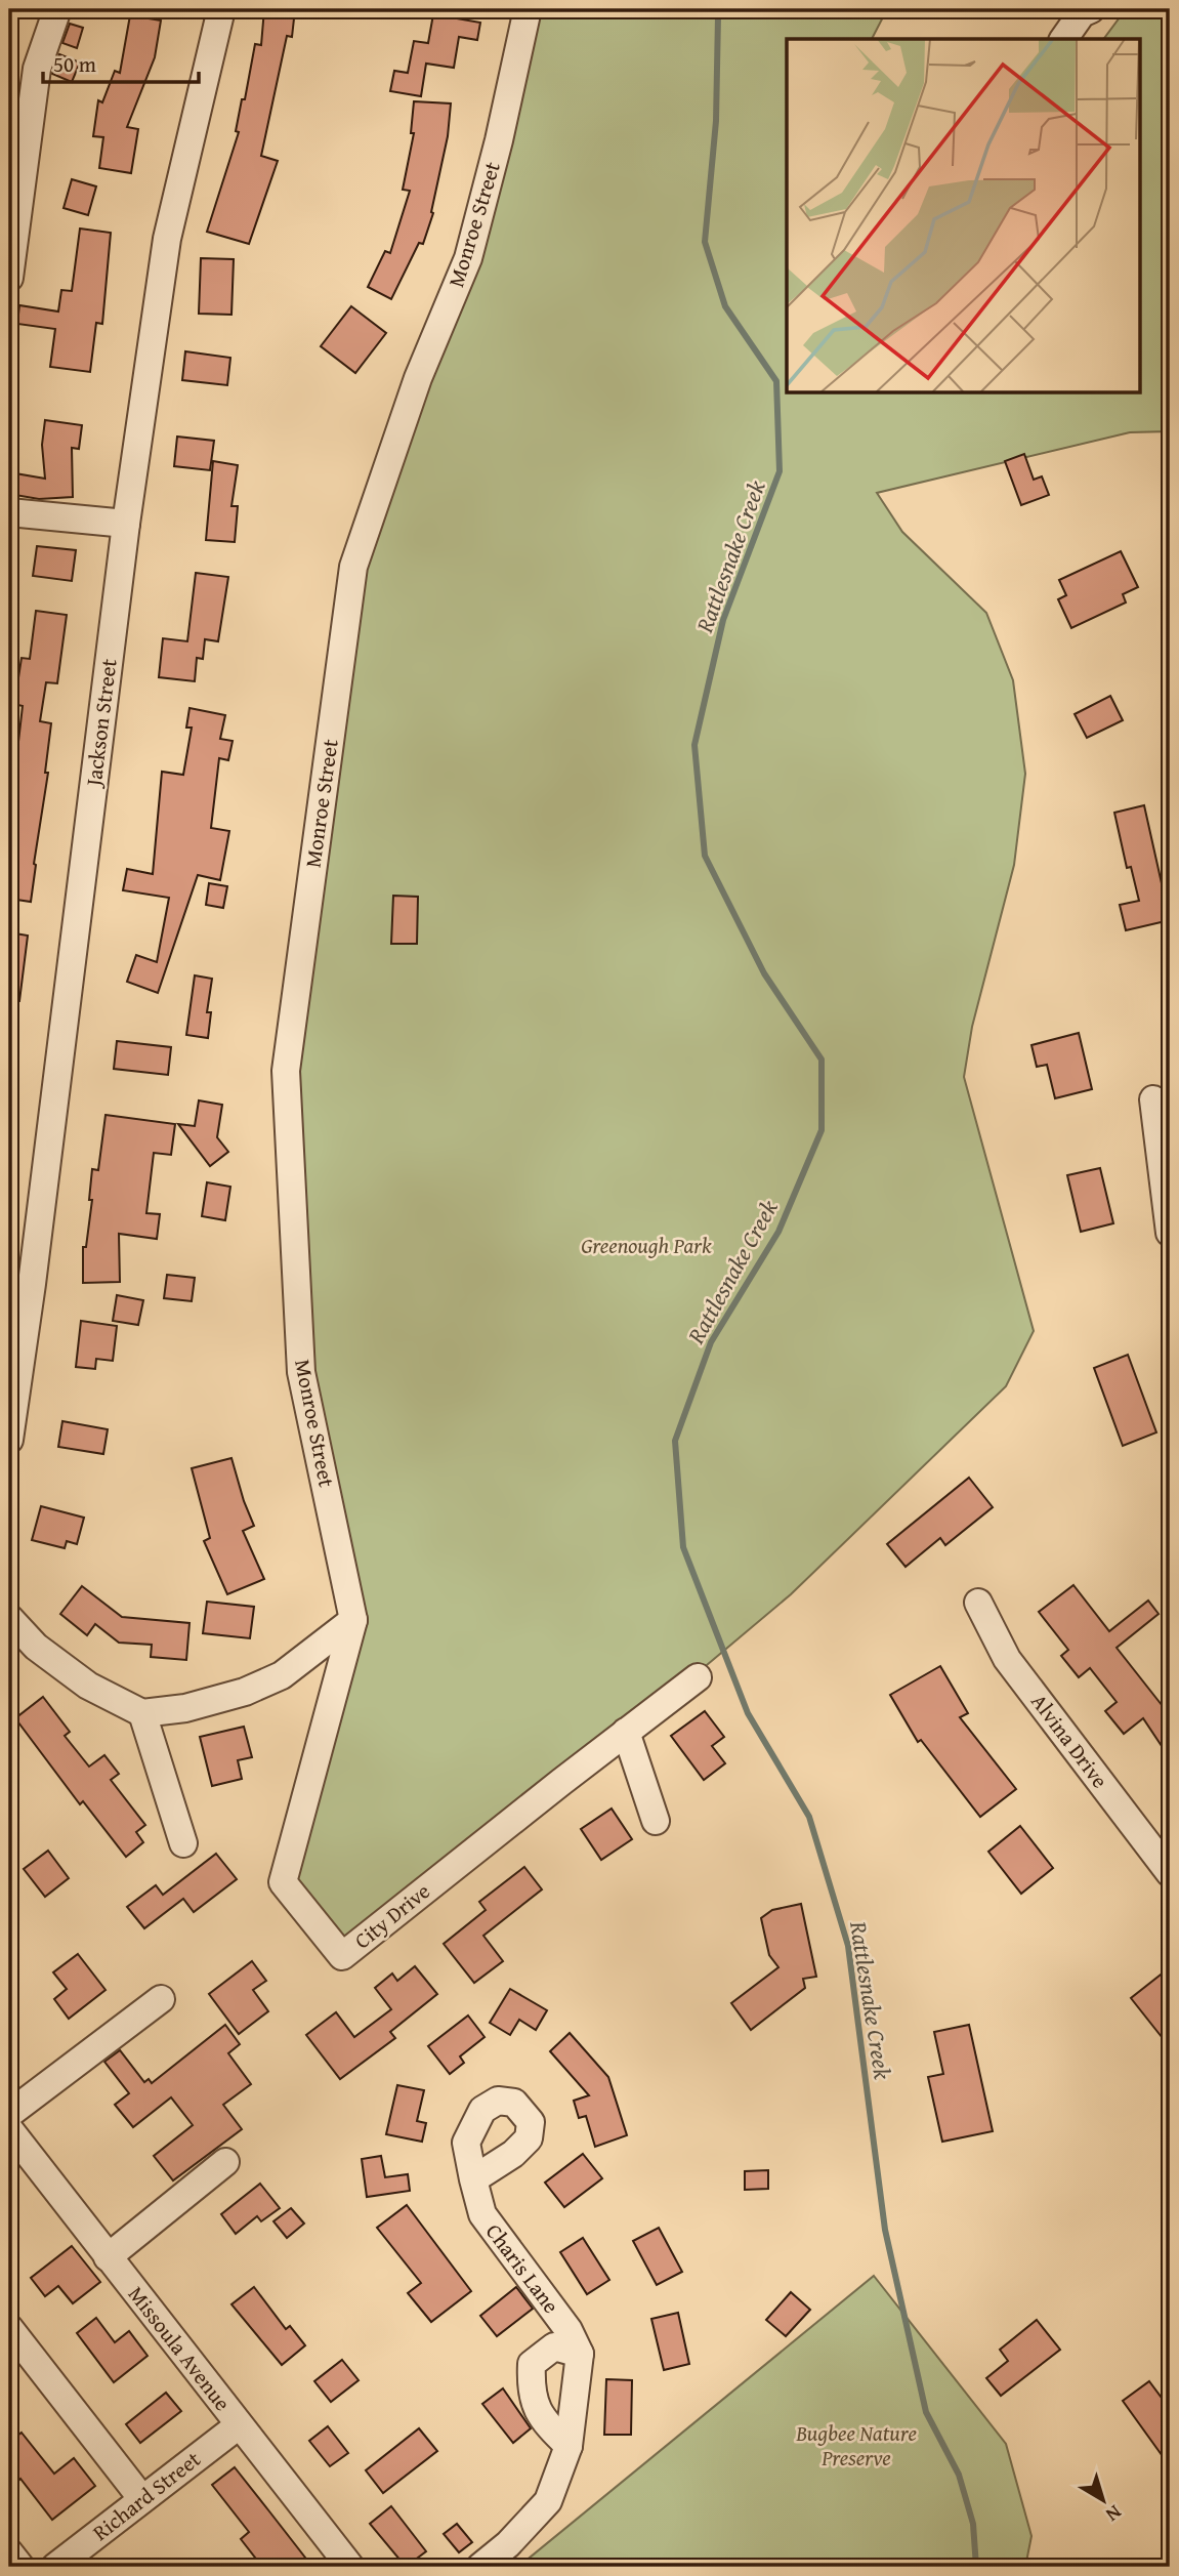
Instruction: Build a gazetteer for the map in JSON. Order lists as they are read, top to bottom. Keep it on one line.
{"streets":{"street":["Monroe Street","Jackson Street","Alvina Drive","City Drive","Charis Lane","Missoula Avenue","Richard Street"]},"crossings":[["Monroe Street","City Drive"],["Missoula Avenue","Richard Street"]],"water":["Rattlesnake Creek"],"parks":["Greenough Park","Bugbee Nature Preserve"],"scale_bar":"50 m","north":"bottom right"}
